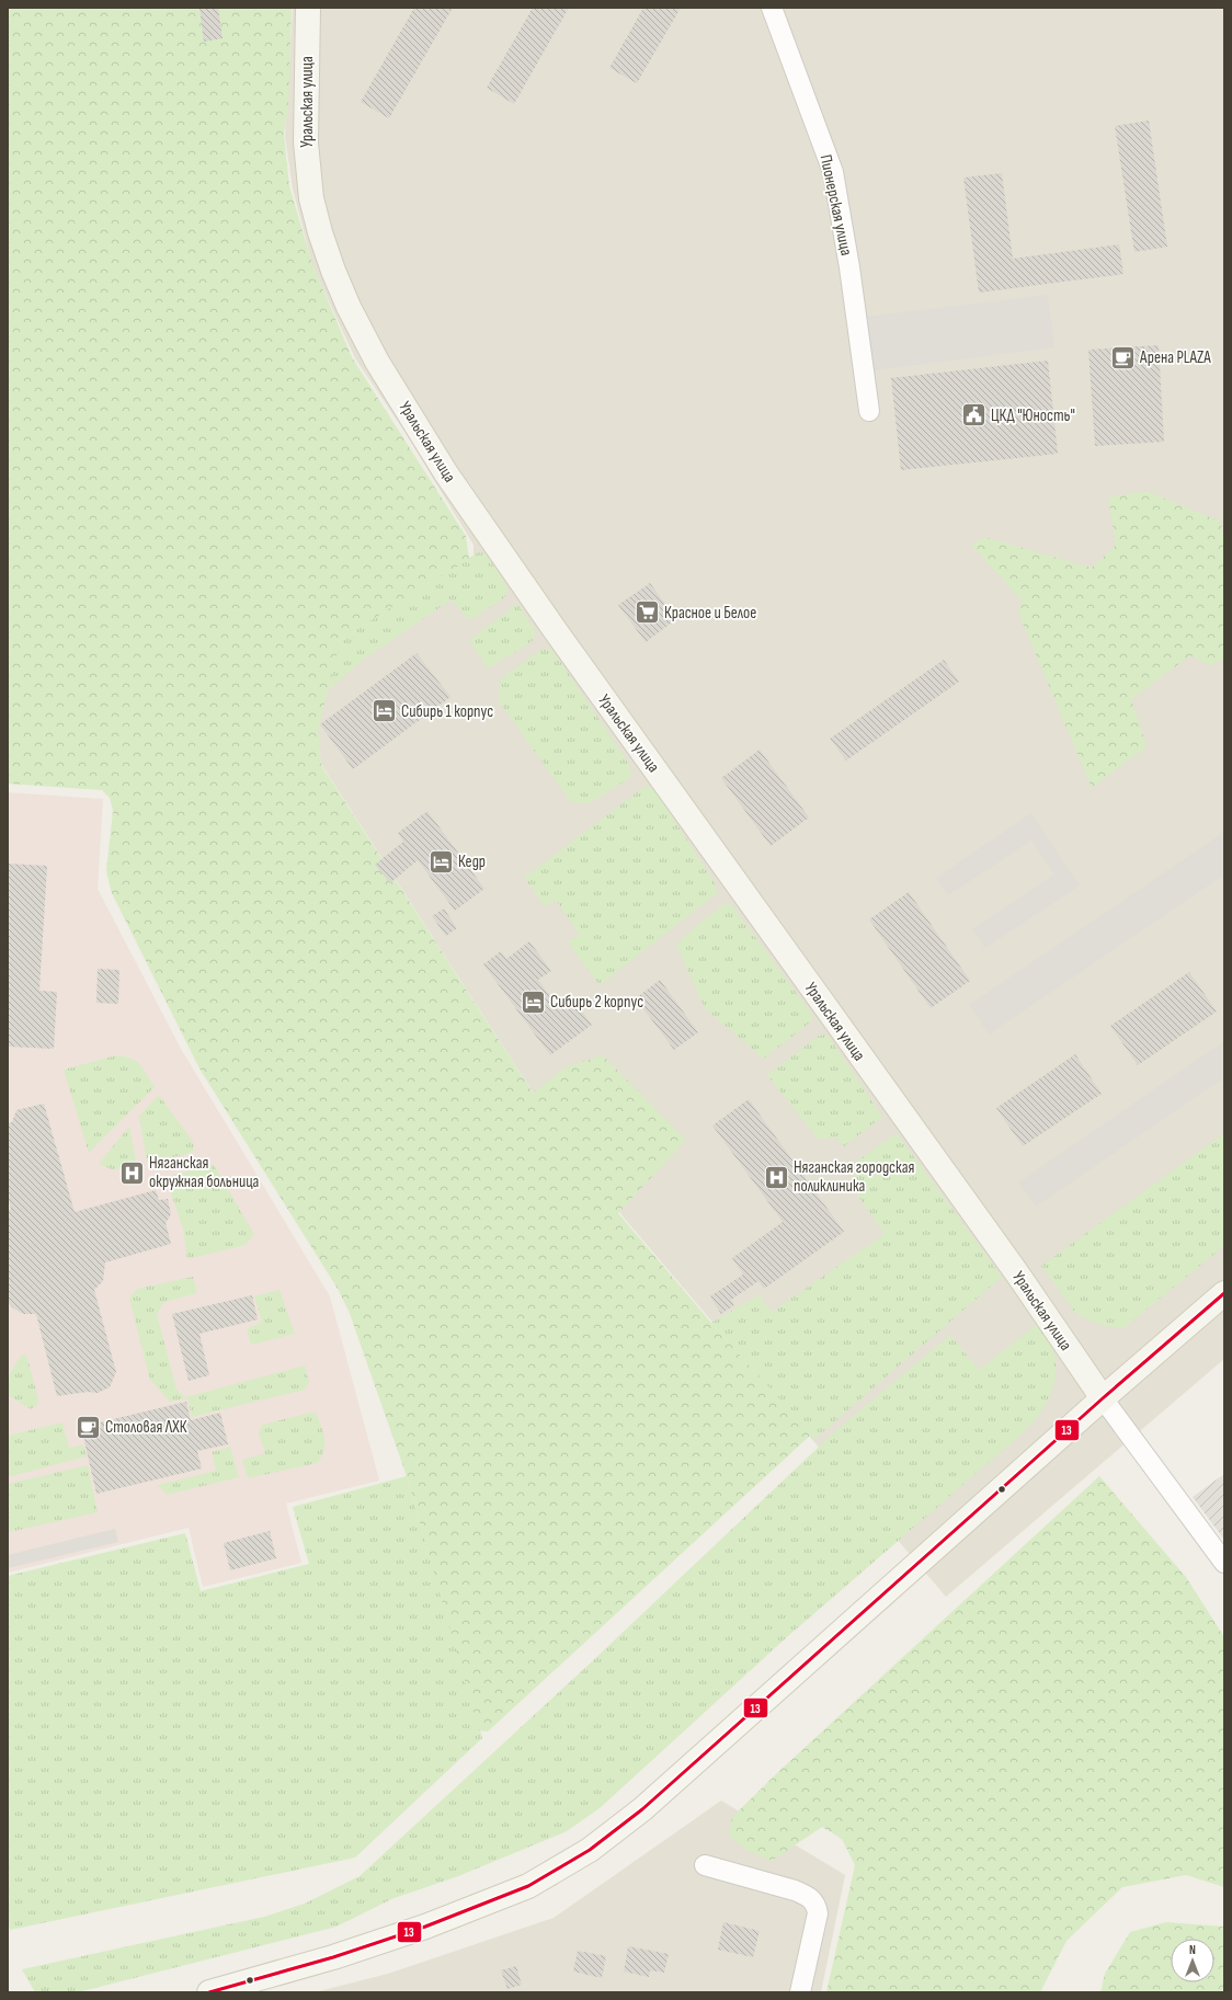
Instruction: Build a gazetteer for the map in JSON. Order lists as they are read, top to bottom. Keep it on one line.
{"streets":{"street":["Уральская улица","Пионерская улица"]},"places":{"cafe":["Арена PLAZA","Столовая ЛХК"],"public building":["ЦКД \"Юность\""],"supermarket":["Красное и Белое"],"hotel":["Сибирь 1 корпус","Кедр","Сибирь 2 корпус"],"hospital":["Няганская окружная больница","Няганская городская поликлиника"]},"lines":["transit line 13"],"north":"top"}
